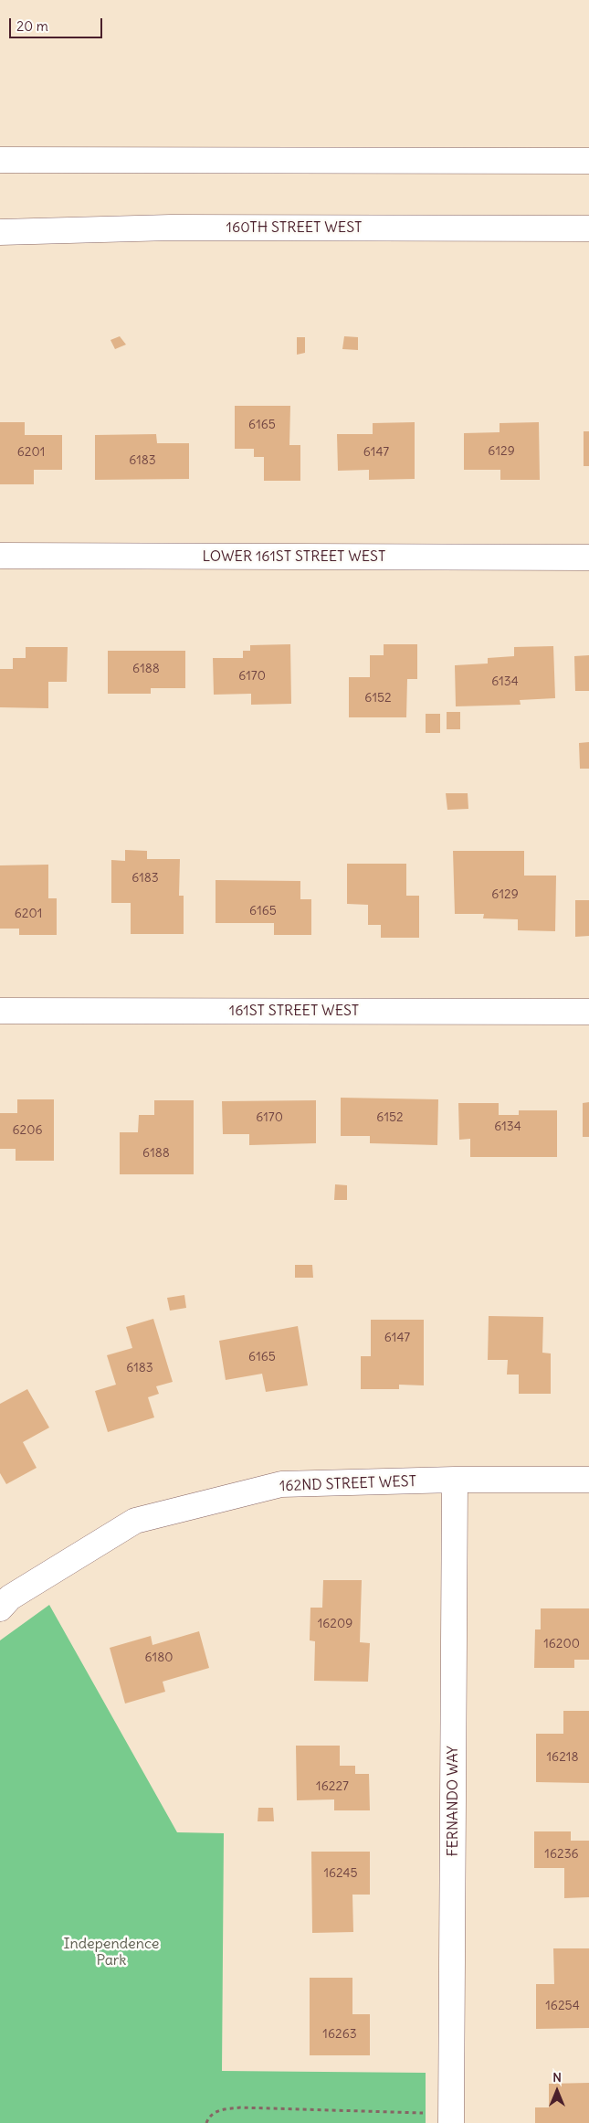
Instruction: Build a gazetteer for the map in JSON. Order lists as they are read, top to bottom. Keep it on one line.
{"streets":{"street":["160TH STREET WEST","LOWER 161ST STREET WEST","161ST STREET WEST","162ND STREET WEST","FERNANDO WAY"]},"crossings":[["162ND STREET WEST","FERNANDO WAY"]],"parks":["Independence Park"],"house_numbers":["6165","6129","6201","6147","6183","6188","6170","6134","6152","6183","6129","6165","6201","6170","6152","6134","6206","6188","6147","6165","6183","16209","16200","6180","16218","16227","16236","16245","16254","16263"],"scale_bar":"20 m","north":"top"}
